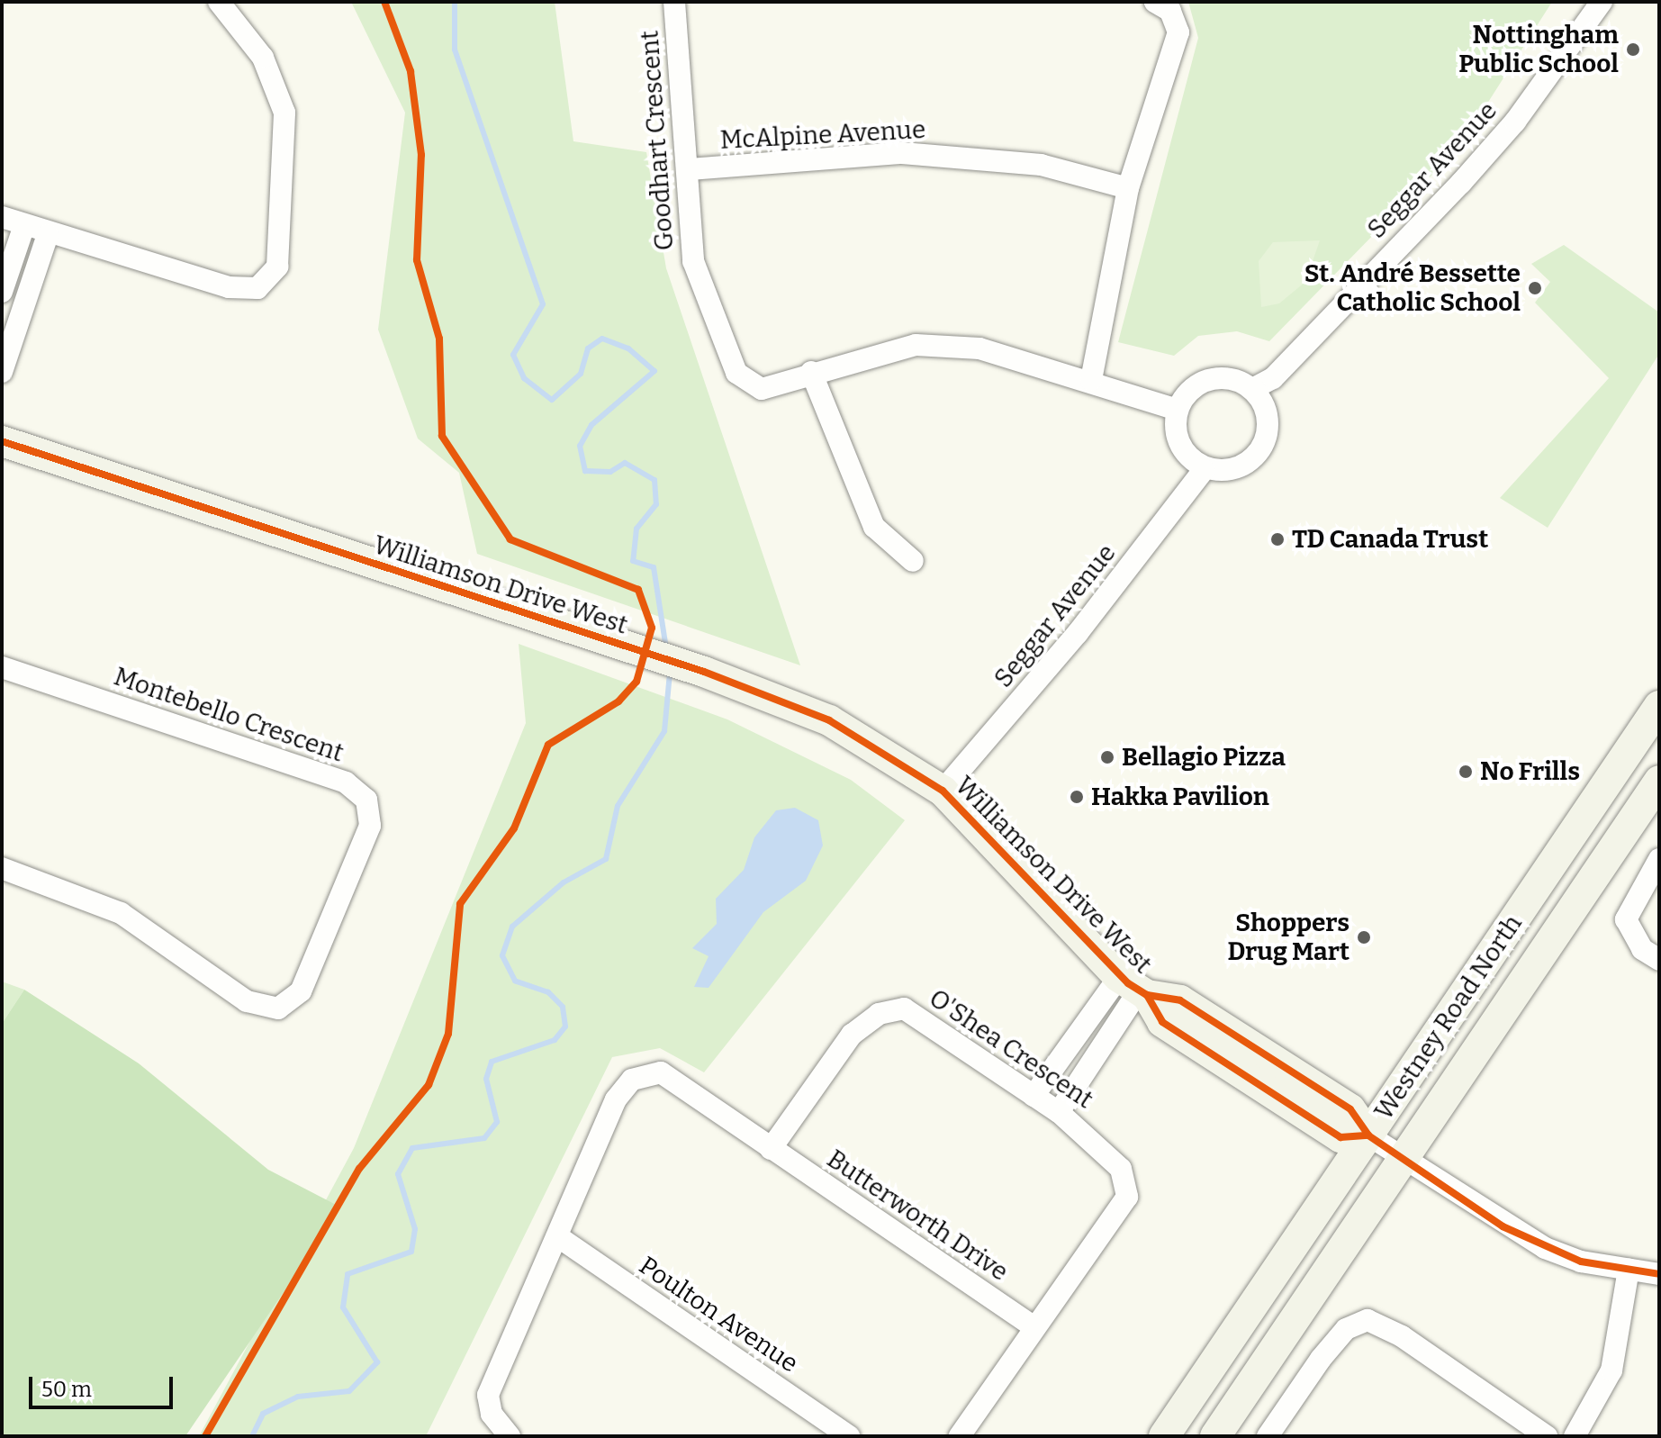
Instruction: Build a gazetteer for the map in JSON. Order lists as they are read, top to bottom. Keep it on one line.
{"streets":{"main road":["Williamson Drive West","Westney Road North"],"street":["McAlpine Avenue","Goodhart Crescent","Seggar Avenue","Montebello Crescent","O'Shea Crescent","Butterworth Drive","Poulton Avenue"]},"crossings":[["McAlpine Avenue","Goodhart Crescent"],["Goodhart Crescent","Seggar Avenue"],["Seggar Avenue","Williamson Drive West"],["Williamson Drive West","Westney Road North"],["O'Shea Crescent","Butterworth Drive"]],"places":["Nottingham Public School","St. André Bessette Catholic School","TD Canada Trust","Bellagio Pizza","No Frills","Hakka Pavilion","Shoppers Drug Mart"],"scale_bar":"50 m"}
